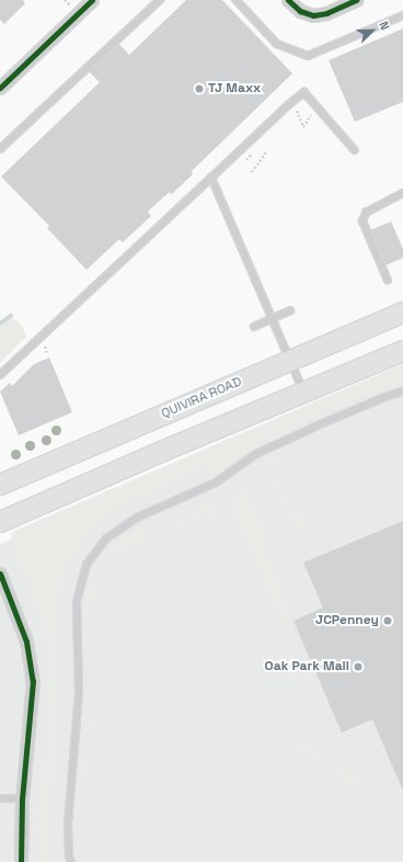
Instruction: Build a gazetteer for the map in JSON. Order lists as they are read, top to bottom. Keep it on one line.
{"streets":{"main road":["QUIVIRA ROAD"]},"places":["TJ Maxx","JCPenney","Oak Park Mall"],"north":"top right"}
